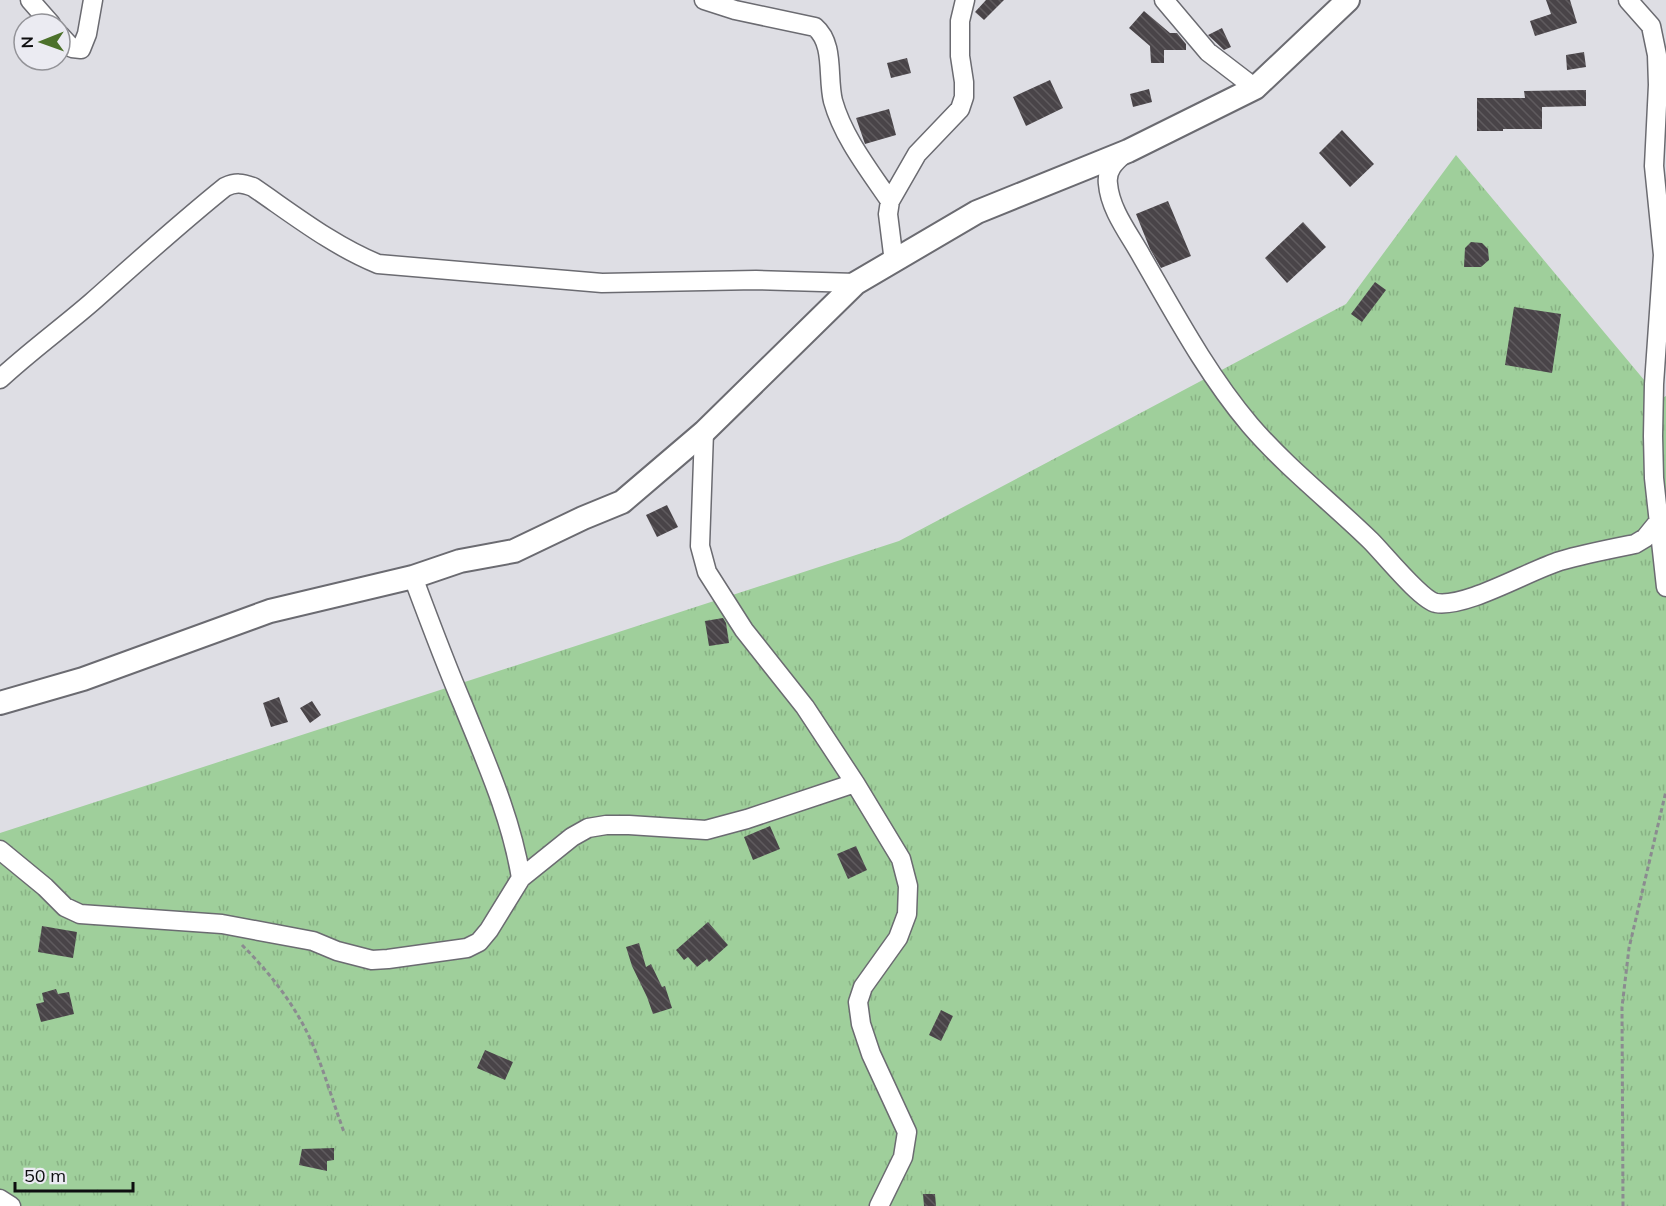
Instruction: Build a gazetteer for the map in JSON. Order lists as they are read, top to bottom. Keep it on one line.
{"scale_bar":"50 m","north":"left"}
